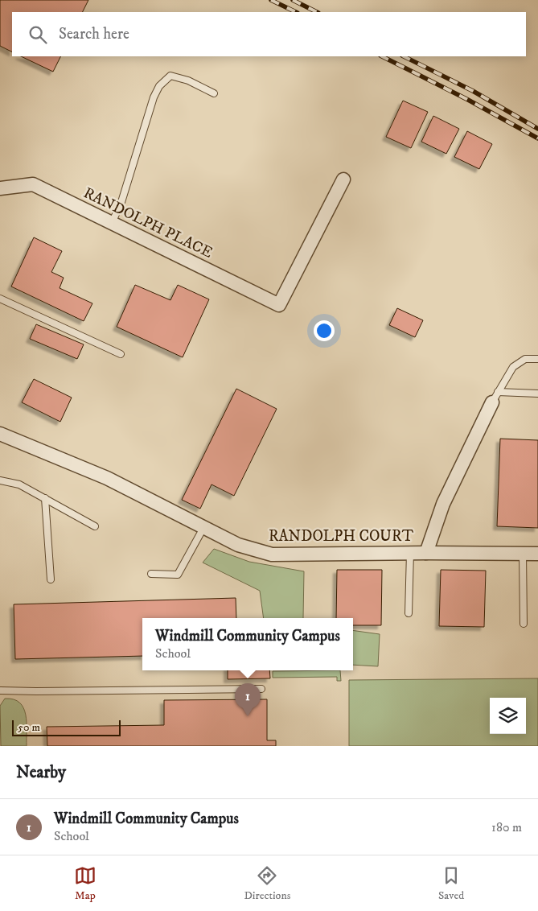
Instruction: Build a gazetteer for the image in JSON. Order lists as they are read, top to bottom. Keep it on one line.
{"streets":{"street":["RANDOLPH PLACE","RANDOLPH COURT"]},"scale_bar":"50 m","page":{"search":"Search here","popup":["Windmill Community Campus","School"],"pins":"1","scale":"50 m","heading":"Nearby","list":[{"mark":"1","name":"Windmill Community Campus","note":"School","value":"180 m"}],"nav":["Map","Directions","Saved"]}}
